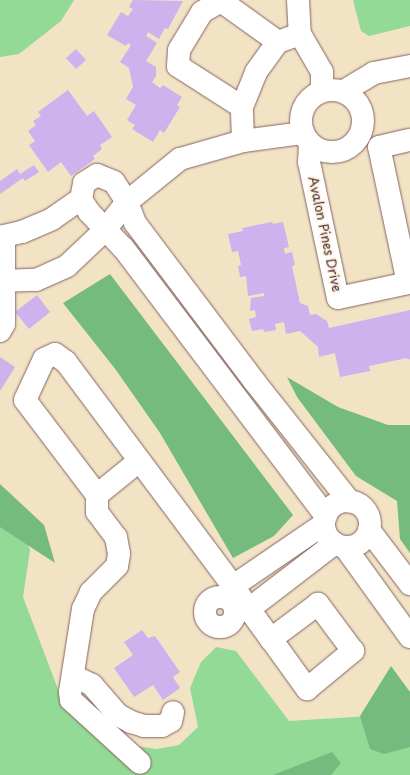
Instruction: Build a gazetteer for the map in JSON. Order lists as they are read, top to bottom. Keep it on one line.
{"streets":{"street":["Avalon Pines Drive"]}}
